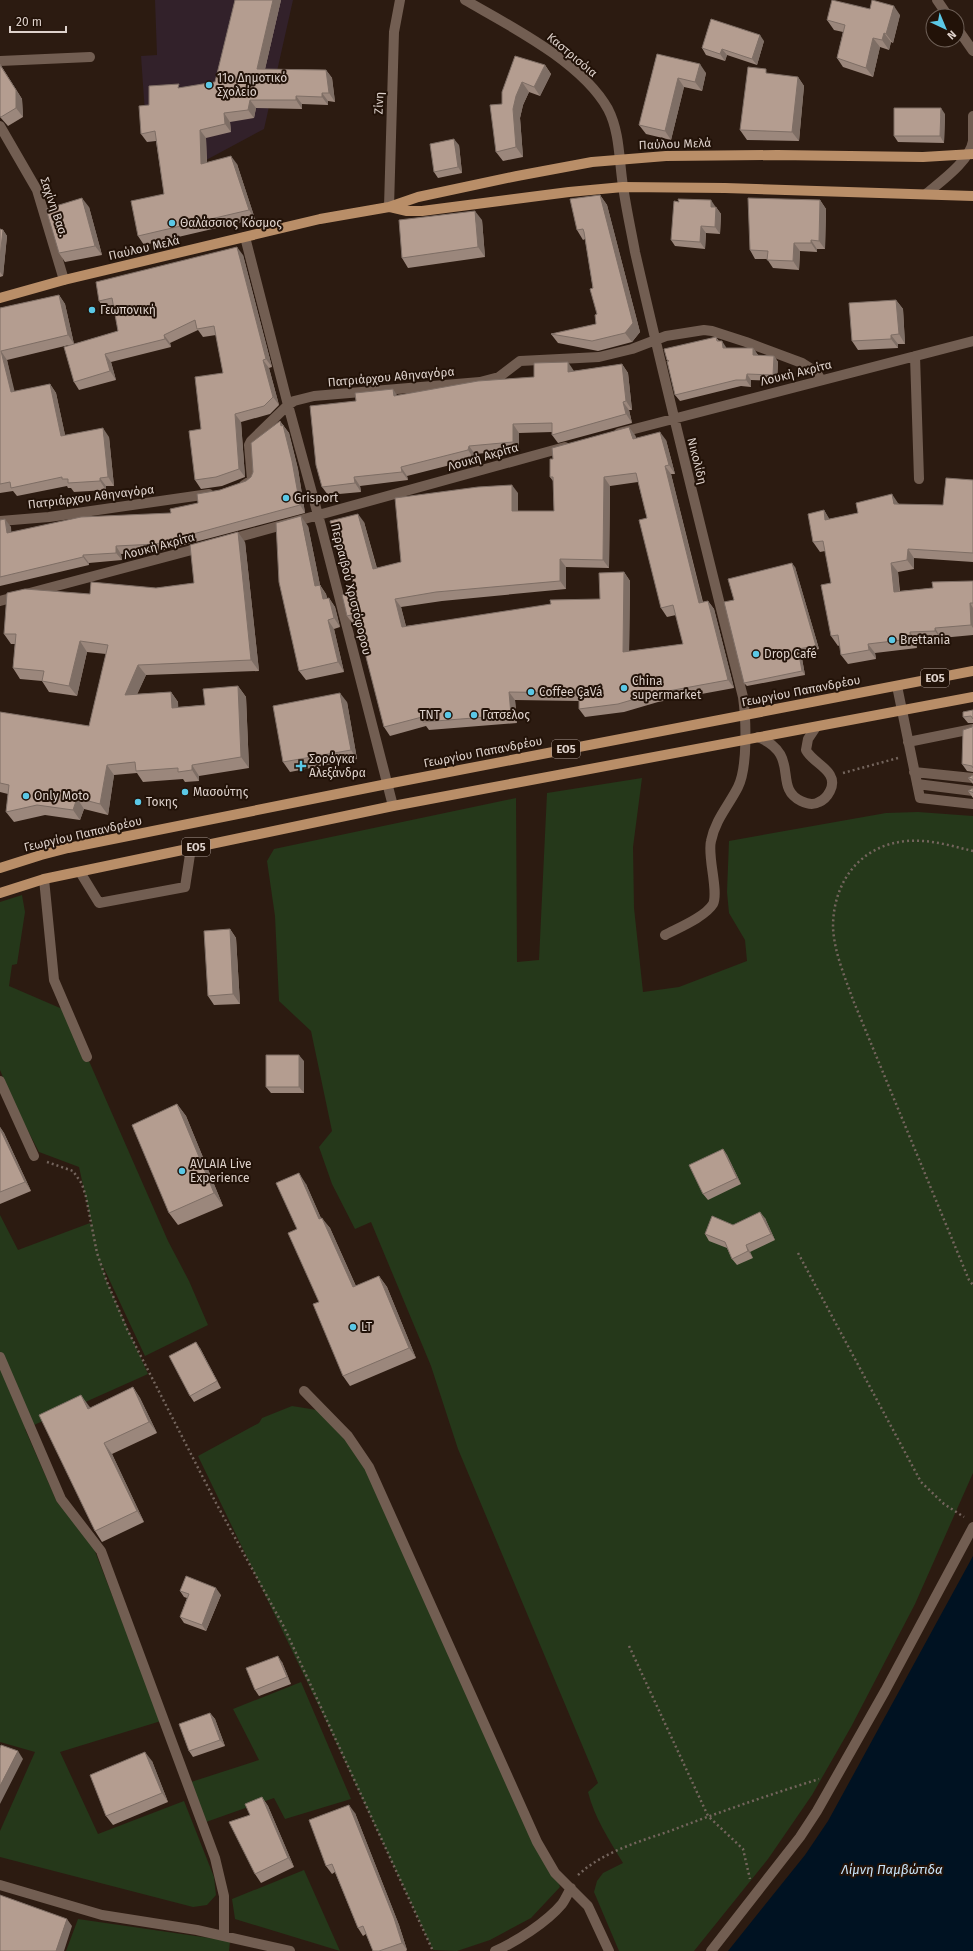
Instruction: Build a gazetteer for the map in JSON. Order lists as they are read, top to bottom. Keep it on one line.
{"streets":{"main road":["Παύλου Μελά","ΕΟ5","Γεωργίου Παπανδρέου"],"street":["Καστρισόια","Ζίνη","Σαχίνη Βασ.","Λουκή Ακρίτα","Πατριάρχου Αθηναγόρα","Νικολίδη","Περραιβού Χριστόφορου"]},"crossings":[["Καστρισόια","Παύλου Μελά"],["Καστρισόια","Νικολίδη"],["Ζίνη","Παύλου Μελά"],["Παύλου Μελά","Σαχίνη Βασ."],["Παύλου Μελά","Νικολίδη"],["Παύλου Μελά","Περραιβού Χριστόφορου"],["Λουκή Ακρίτα","Πατριάρχου Αθηναγόρα"],["Λουκή Ακρίτα","Νικολίδη"],["Λουκή Ακρίτα","Περραιβού Χριστόφορου"],["Πατριάρχου Αθηναγόρα","Νικολίδη"],["Πατριάρχου Αθηναγόρα","Περραιβού Χριστόφορου"],["Νικολίδη","ΕΟ5"],["Νικολίδη","Γεωργίου Παπανδρέου"],["Περραιβού Χριστόφορου","ΕΟ5"],["Περραιβού Χριστόφορου","Γεωργίου Παπανδρέου"]],"water":["Λίμνη Παμβώτιδα"],"places":{"other":["11ο Δημοτικό Σχολείο","Θαλάσσιος Κόσμος","Γεωπονική","Grisport","Brettania","Drop Café","China supermarket","Coffee ÇaVá","TNT","Γατσελος","Μασούτης","Only Moto","Τοκης","AVLAIA Live Experience","LT"],"health":["Σορόγκα Αλεξάνδρα"]},"scale_bar":"20 m","north":"bottom right"}
